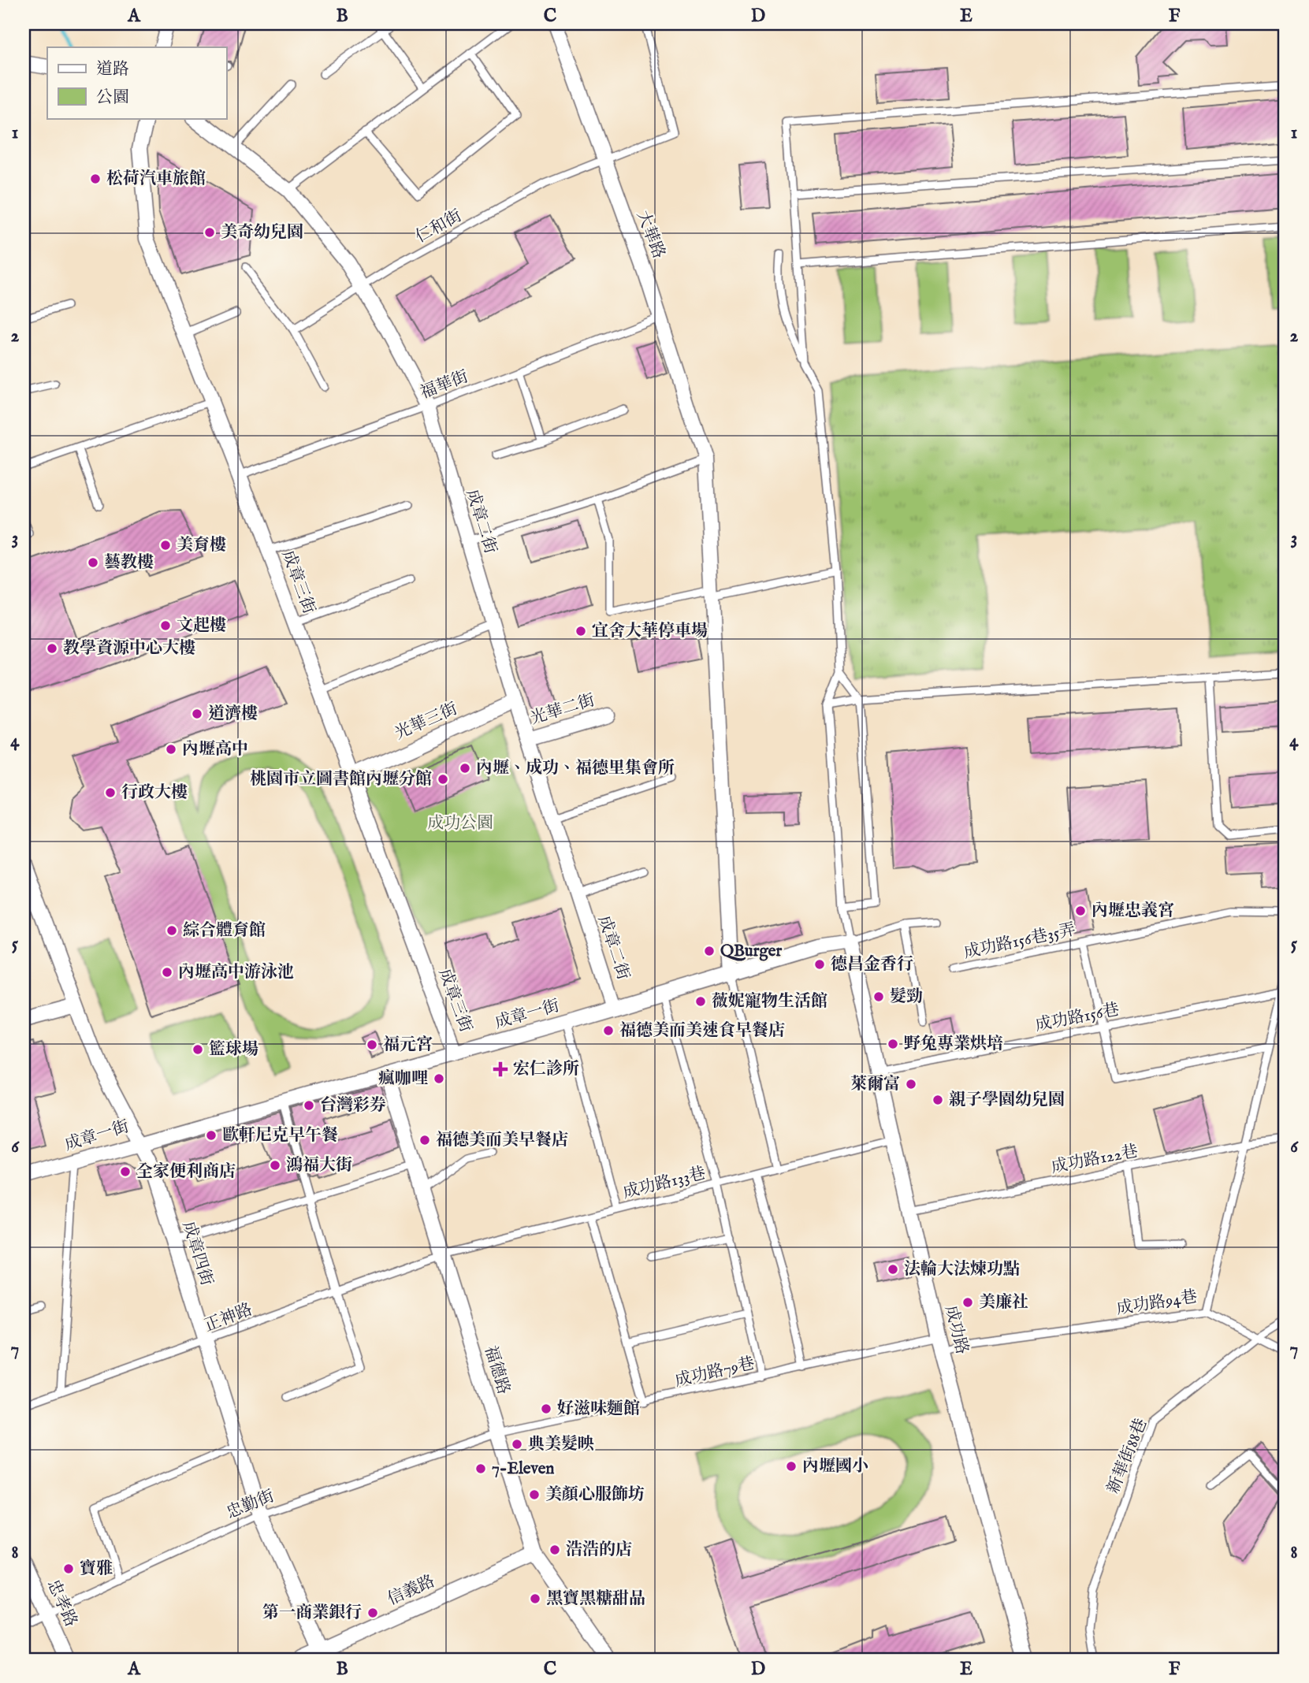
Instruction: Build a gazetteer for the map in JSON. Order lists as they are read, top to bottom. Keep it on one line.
{"streets":{"street":["大華路","成章二街","成章三街","光華二街","光華三街","成章一街","成章四街","成功路","福德路","信義路","忠孝路"],"lane":["仁和街","福華街","成功路156巷35弄","成功路156巷","成功路122巷","成功路133巷","成功路94巷","正神路","成功路79巷","新華街88巷","忠勤街"]},"crossings":[["仁和街","大華路"],["仁和街","成章二街"],["大華路","福華街"],["大華路","成章一街"],["福華街","成章二街"],["福華街","成章三街"],["成章二街","光華二街"],["成章二街","光華三街"],["成章二街","成章一街"],["成章三街","光華三街"],["成章三街","成章一街"],["成章一街","成章四街"],["成章一街","成功路"],["成章一街","福德路"],["成功路156巷","成功路94巷"],["成功路156巷","成功路"],["成功路122巷","成功路94巷"],["成功路122巷","成功路"],["成功路133巷","正神路"],["成功路133巷","成功路"],["成功路133巷","福德路"],["成章四街","正神路"],["成章四街","忠勤街"],["成章四街","信義路"],["成功路94巷","成功路"],["成功路94巷","成功路79巷"],["正神路","福德路"],["成功路","成功路79巷"],["福德路","成功路79巷"],["福德路","忠勤街"],["福德路","信義路"],["成功路79巷","忠勤街"],["忠勤街","忠孝路"]],"parks":["成功公園"],"places":{"other":["松荷汽車旅館","美奇幼兒園","美育樓","藝教樓","文起樓","宜舍大華停車場","教學資源中心大樓","道濟樓","內壢高中","內壢、成功、福德里集會所","桃園市立圖書館內壢分館","行政大樓","內壢忠義宮","綜合體育館","QBurger","德昌金香行","內壢高中游泳池","髮勁","薇妮寵物生活館","福德美而美速食早餐店","野兔專業烘培","福元宮","籃球場","瘋咖哩","萊爾富","親子學園幼兒園","台灣彩券","歐軒尼克早午餐","福德美而美早餐店","鴻福大街","全家便利商店","法輪大法煉功點","美廉社","好滋味麵館","典美髮映","內壢國小","7-Eleven","美顏心服飾坊","浩浩的店","寶雅","黑寶黑糖甜品","第一商業銀行"],"health":["宏仁診所"]},"legend":["道路","公園"],"grid":{"columns":["A","B","C","D","E","F"],"rows":["1","2","3","4","5","6","7","8"]}}
